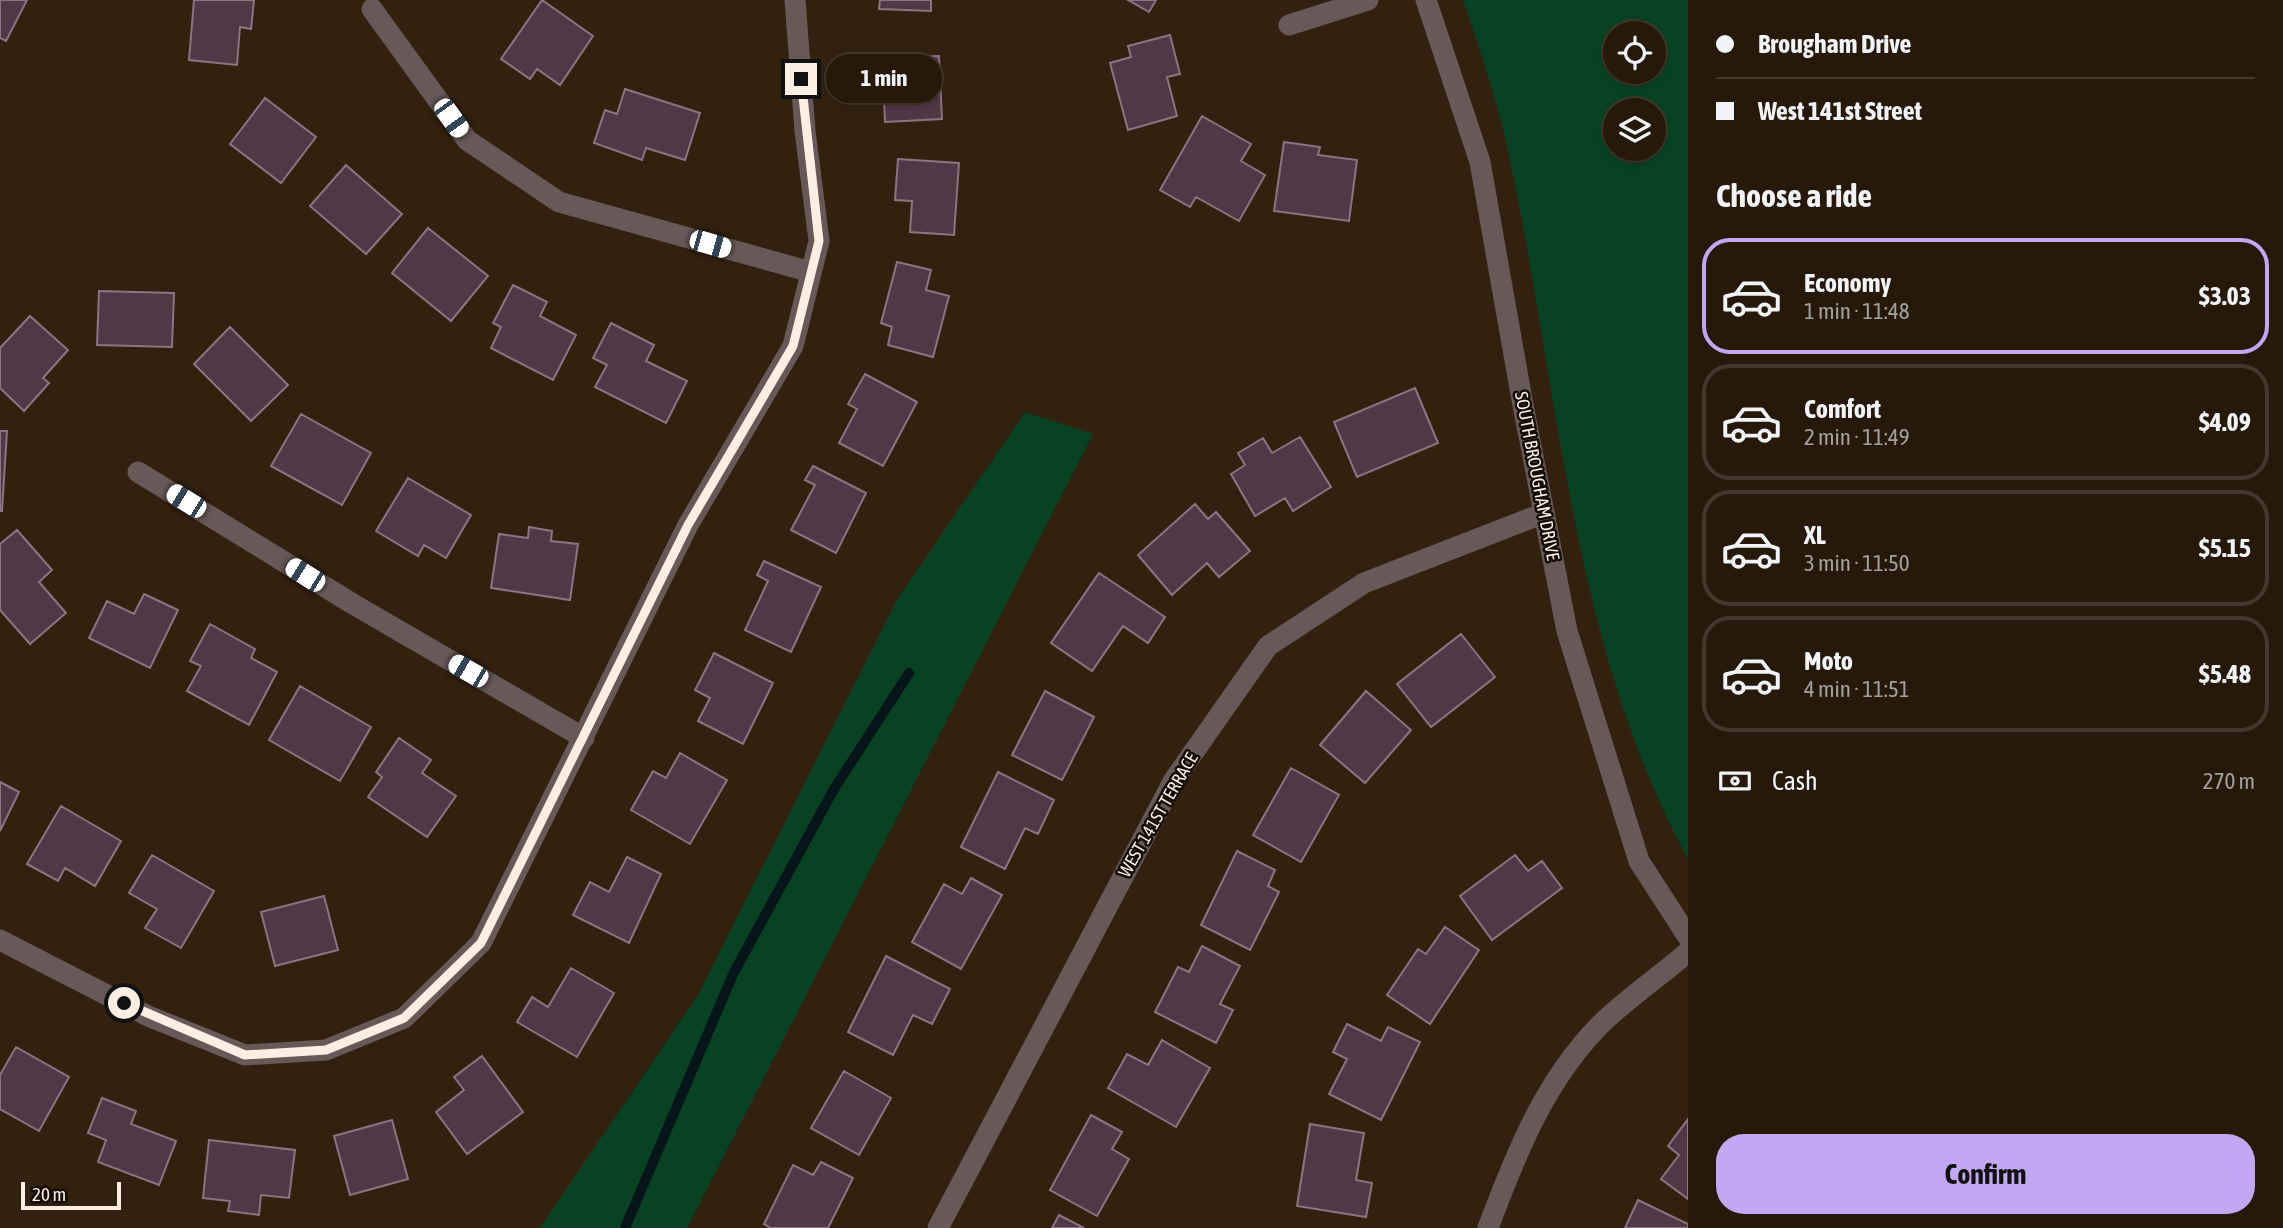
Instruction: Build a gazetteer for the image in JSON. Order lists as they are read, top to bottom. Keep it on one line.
{"streets":{"street":["SOUTH BROUGHAM DRIVE","WEST 141ST TERRACE"]},"crossings":[["SOUTH BROUGHAM DRIVE","WEST 141ST TERRACE"]],"scale_bar":"20 m","page":{"banner":["Brougham Drive","West 141st Street"],"bubble":"1 min","heading":"Choose a ride","list":[{"name":"Economy","note":"1 min · 11:48","value":"$3.03"},{"name":"Comfort","note":"2 min · 11:49","value":"$4.09"},{"name":"XL","note":"3 min · 11:50","value":"$5.15"},{"name":"Moto","note":"4 min · 11:51","value":"$5.48"}],"pay":["Cash","270 m"],"buttons":"Confirm","scale":"20 m"}}
